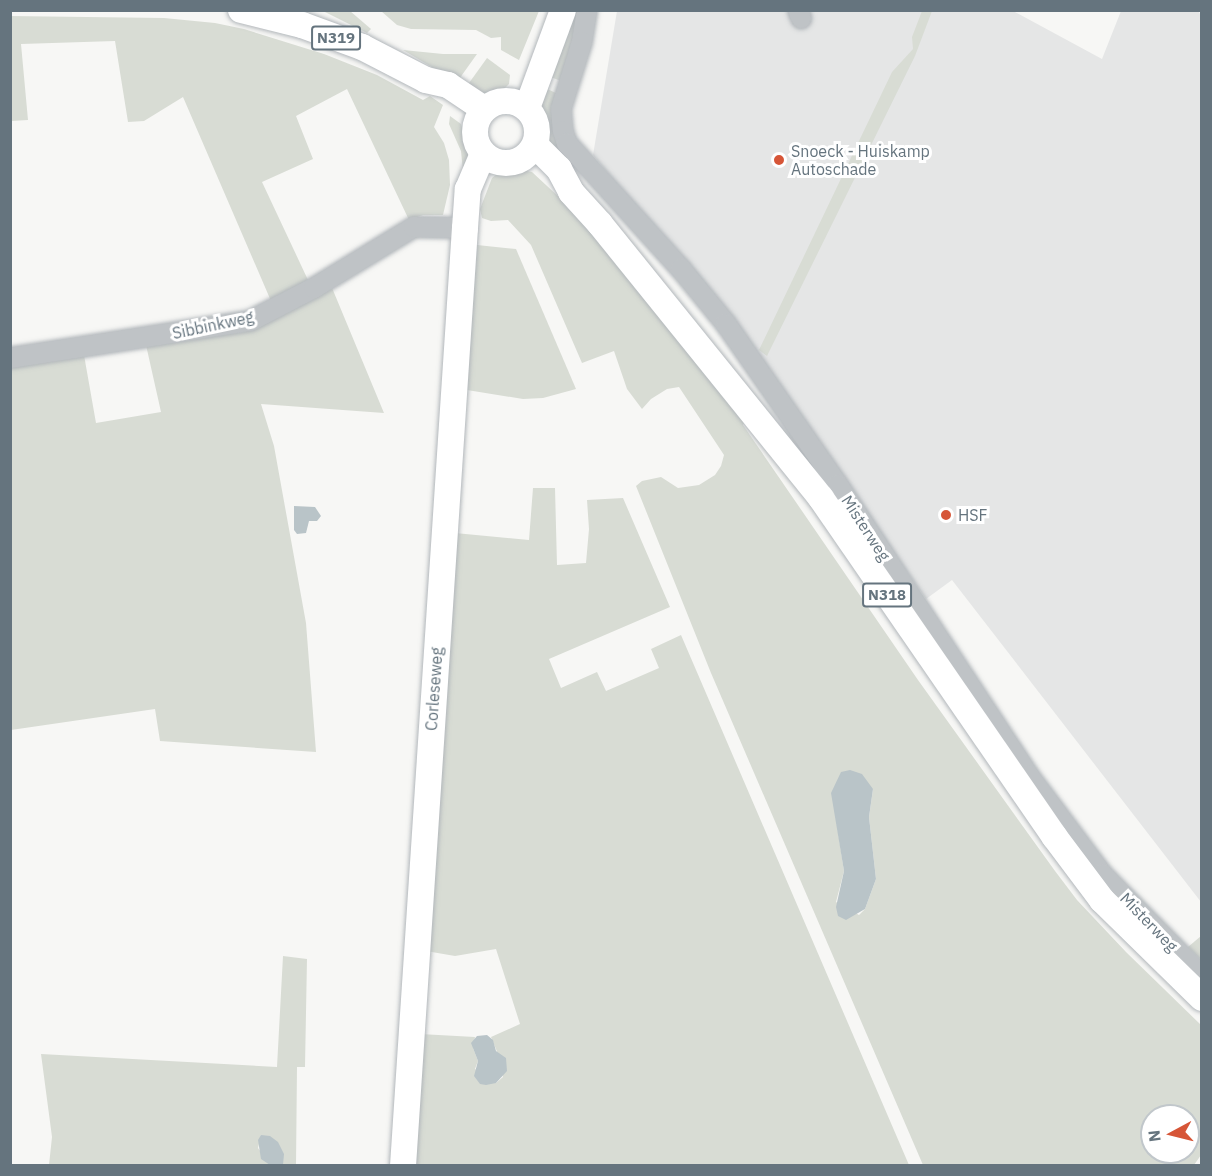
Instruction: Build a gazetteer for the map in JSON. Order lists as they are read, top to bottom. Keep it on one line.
{"streets":{"main road":["N319","Misterweg","N318","Corleseweg"],"street":["Sibbinkweg"]},"crossings":[["N319","Misterweg"],["N319","Corleseweg"],["Sibbinkweg","Corleseweg"],["Misterweg","Corleseweg"]],"places":["Snoeck - Huiskamp Autoschade","HSF"],"north":"left"}
